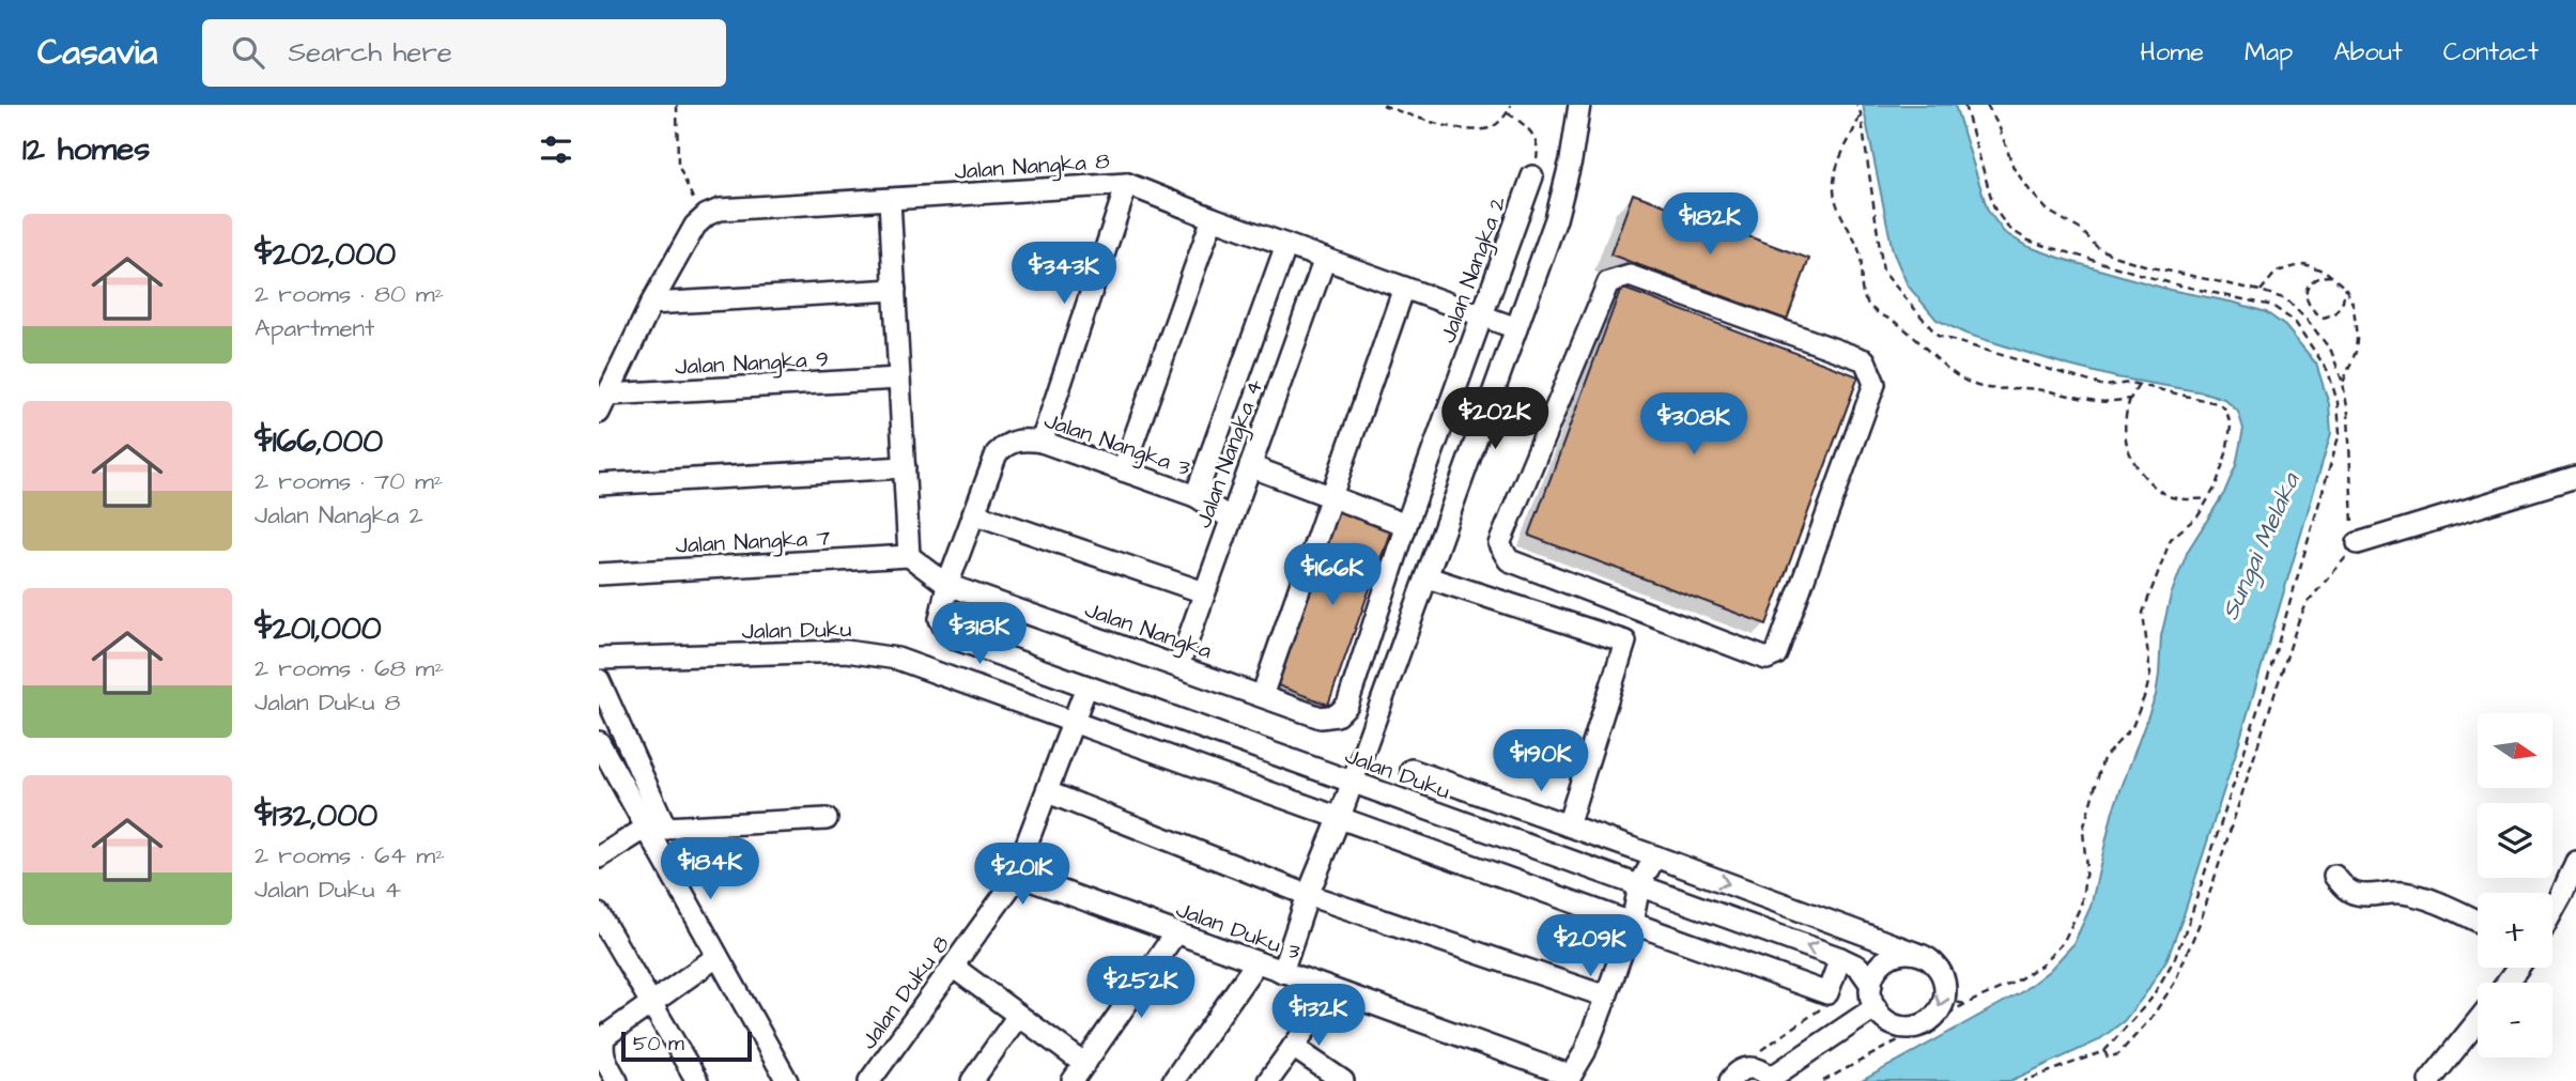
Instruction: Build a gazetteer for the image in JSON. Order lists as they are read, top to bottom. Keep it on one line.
{"streets":{"street":["Jalan Nangka 8","Jalan Nangka 2","Jalan Nangka 9","Jalan Nangka 3","Jalan Nangka 4","Jalan Nangka 7","Jalan Duku","Jalan Nangka","Jalan Duku 3","Jalan Duku 8"]},"crossings":[["Jalan Nangka 8","Jalan Nangka 2"],["Jalan Nangka 8","Jalan Nangka 4"],["Jalan Nangka 2","Jalan Nangka"],["Jalan Nangka 3","Jalan Nangka 4"],["Jalan Nangka 4","Jalan Nangka"],["Jalan Nangka 7","Jalan Nangka"],["Jalan Duku","Jalan Nangka"],["Jalan Duku","Jalan Duku 8"],["Jalan Duku 3","Jalan Duku 8"]],"water":["Sungai Melaka"],"scale_bar":"50 m","north":"right","page":{"header":"Casavia","search":"Search here","nav":["Home","Map","About","Contact"],"heading":"12 homes","price":["$182K","$343K","$202K","$308K","$166K","$318K","$190K","$184K","$201K","$209K","$252K","$132K"],"list":[{"name":"$202,000","note":"2 rooms · 80 m² · Apartment"},{"name":"$166,000","note":"2 rooms · 70 m² · Jalan Nangka 2"},{"name":"$201,000","note":"2 rooms · 68 m² · Jalan Duku 8"},{"name":"$132,000","note":"2 rooms · 64 m² · Jalan Duku 4"}],"map_buttons":["+","−"],"scale":"50 m"}}
